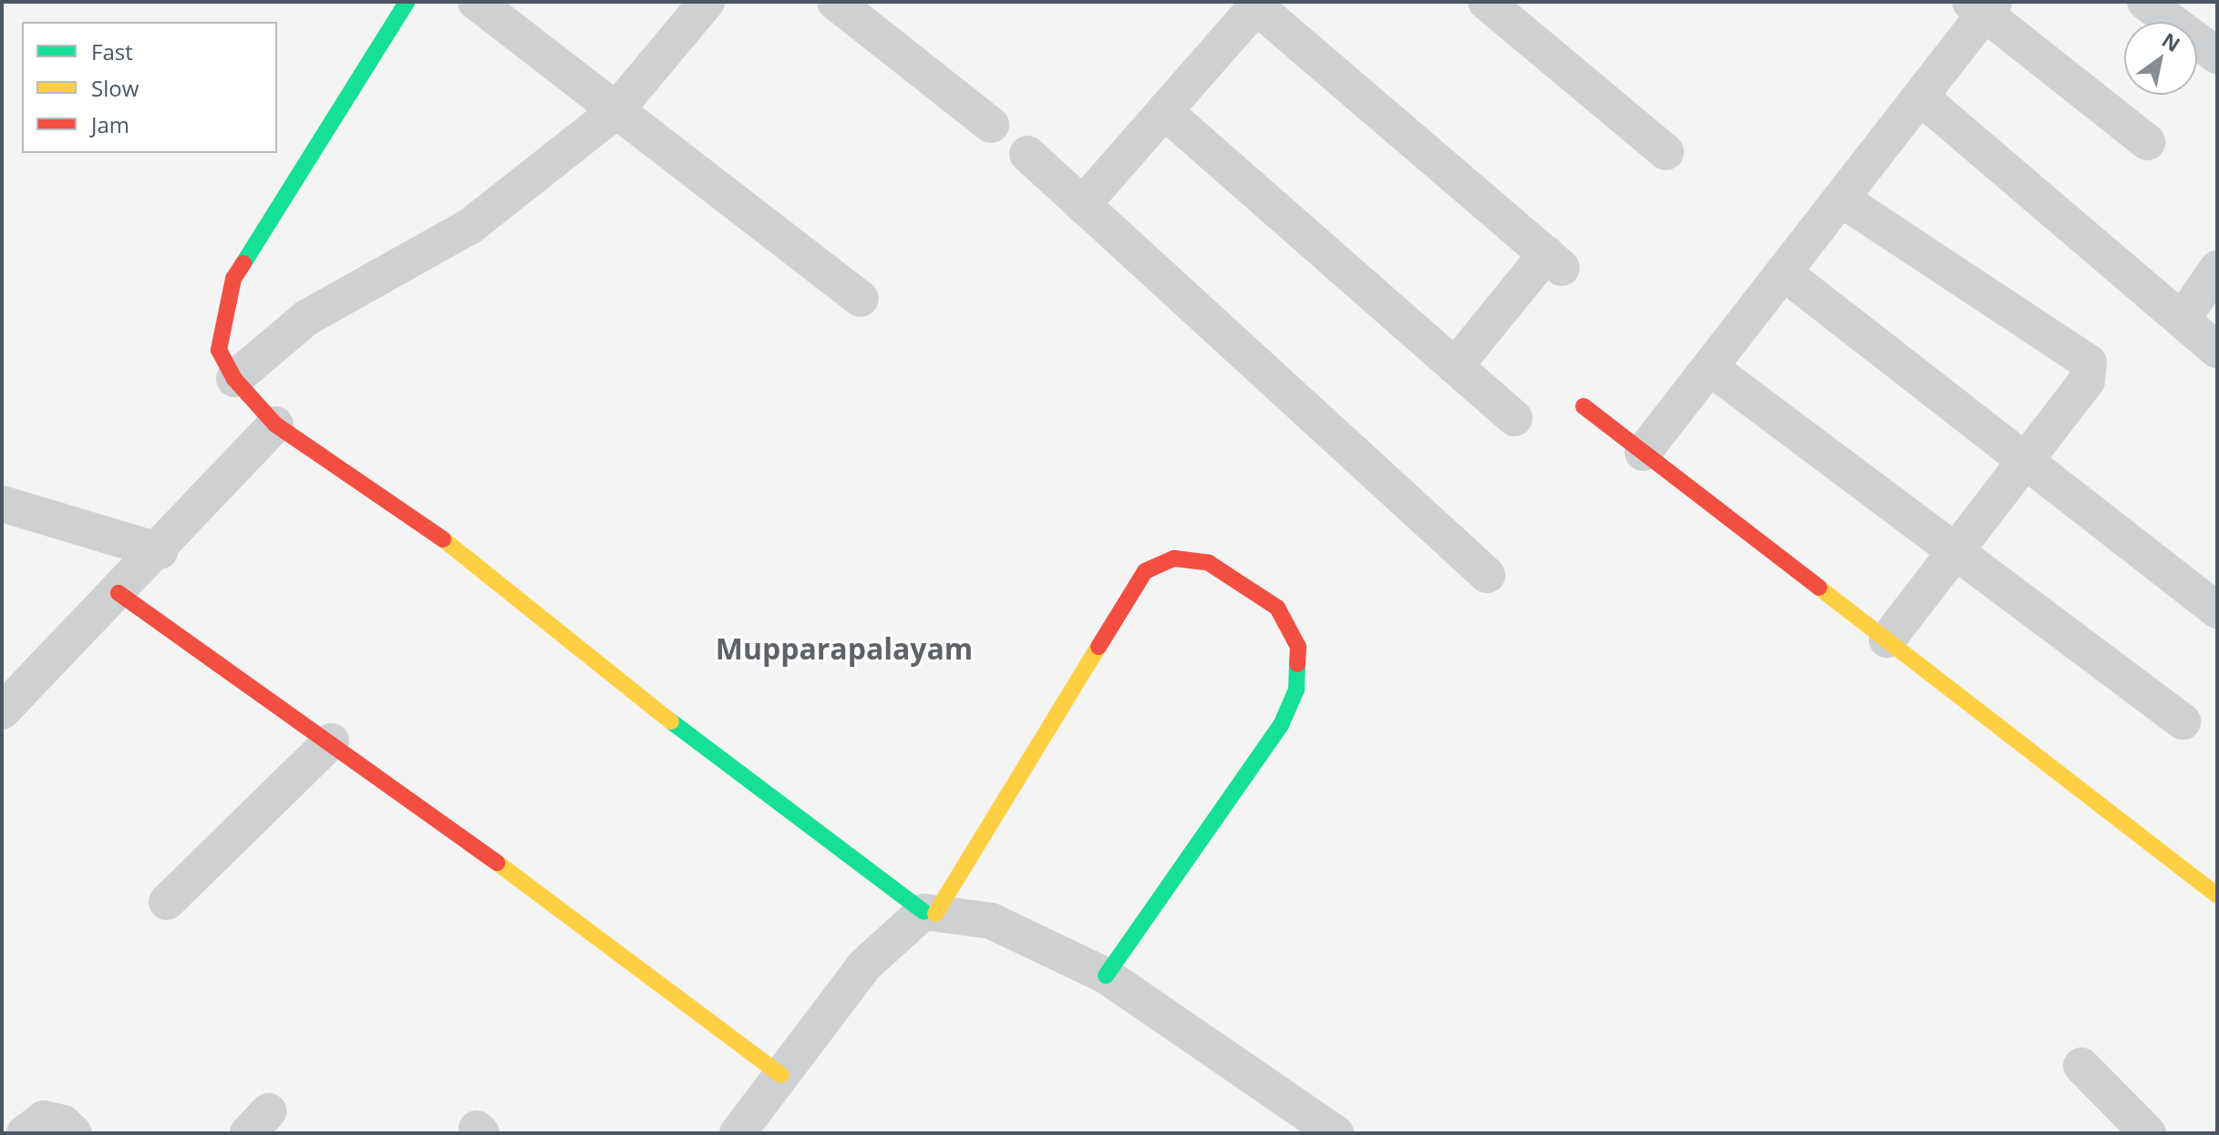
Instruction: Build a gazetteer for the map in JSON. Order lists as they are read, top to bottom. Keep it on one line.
{"districts":["Mupparapalayam"],"legend":["Fast","Slow","Jam"],"north":"top right"}
